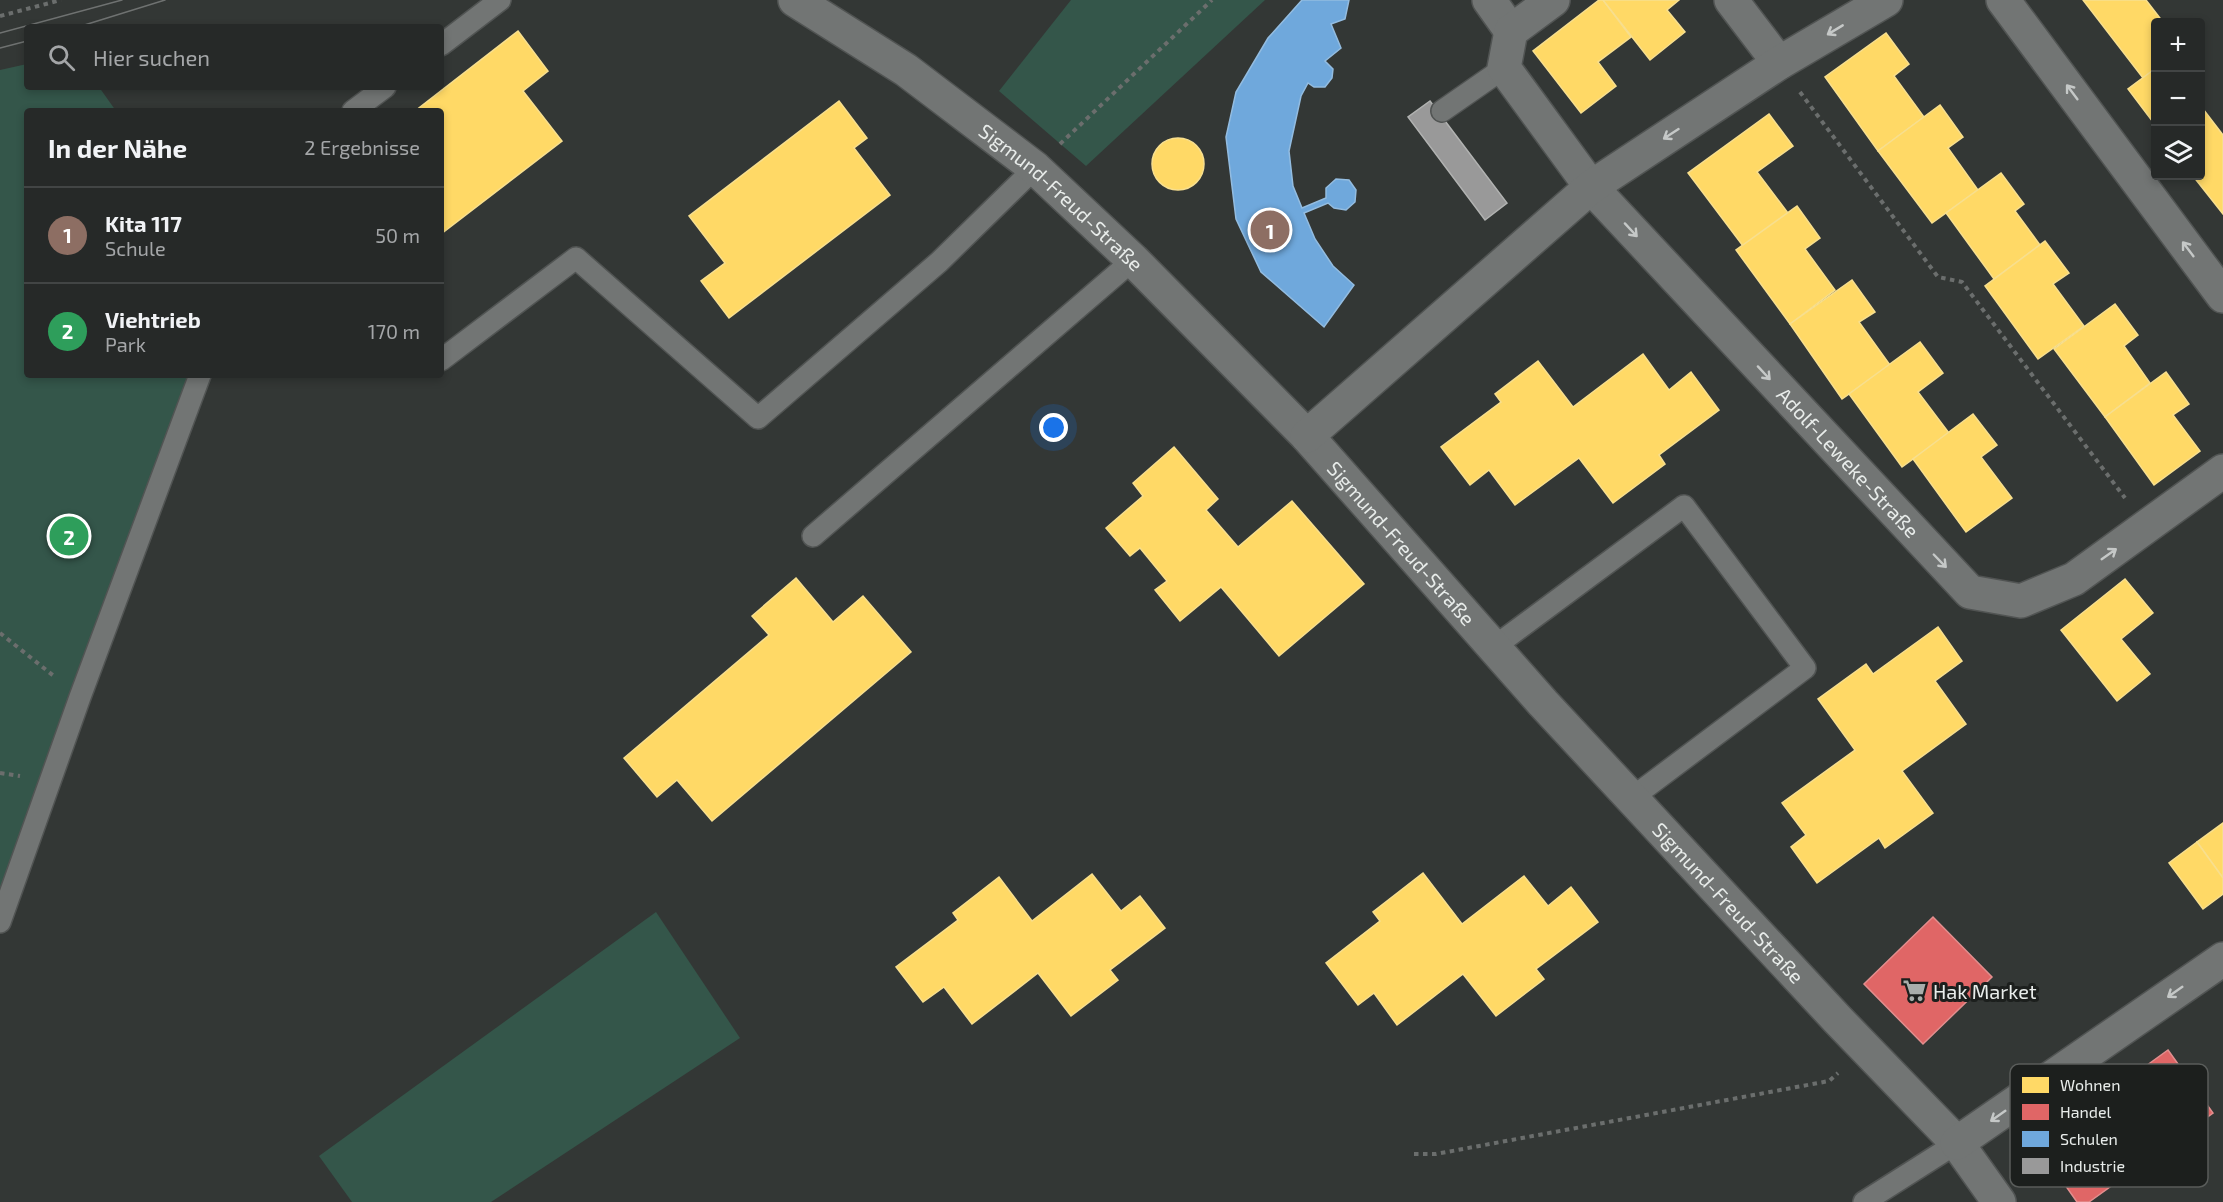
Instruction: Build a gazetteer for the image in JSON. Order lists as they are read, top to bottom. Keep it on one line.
{"streets":{"street":["Sigmund-Freud-Straße","Adolf-Leweke-Straße"]},"one_way":["Adolf-Leweke-Straße"],"places":{"supermarket":["Hak Market"]},"legend":["Wohnen","Handel","Schulen","Industrie"],"page":{"map_buttons":["+","−"],"search":"Hier suchen","heading":["In der Nähe","2 Ergebnisse"],"list":[{"mark":"1","name":"Kita 117","note":"Schule","value":"50 m"},{"mark":"2","name":"Viehtrieb","note":"Park","value":"170 m"}],"pins":["1","2"]}}
